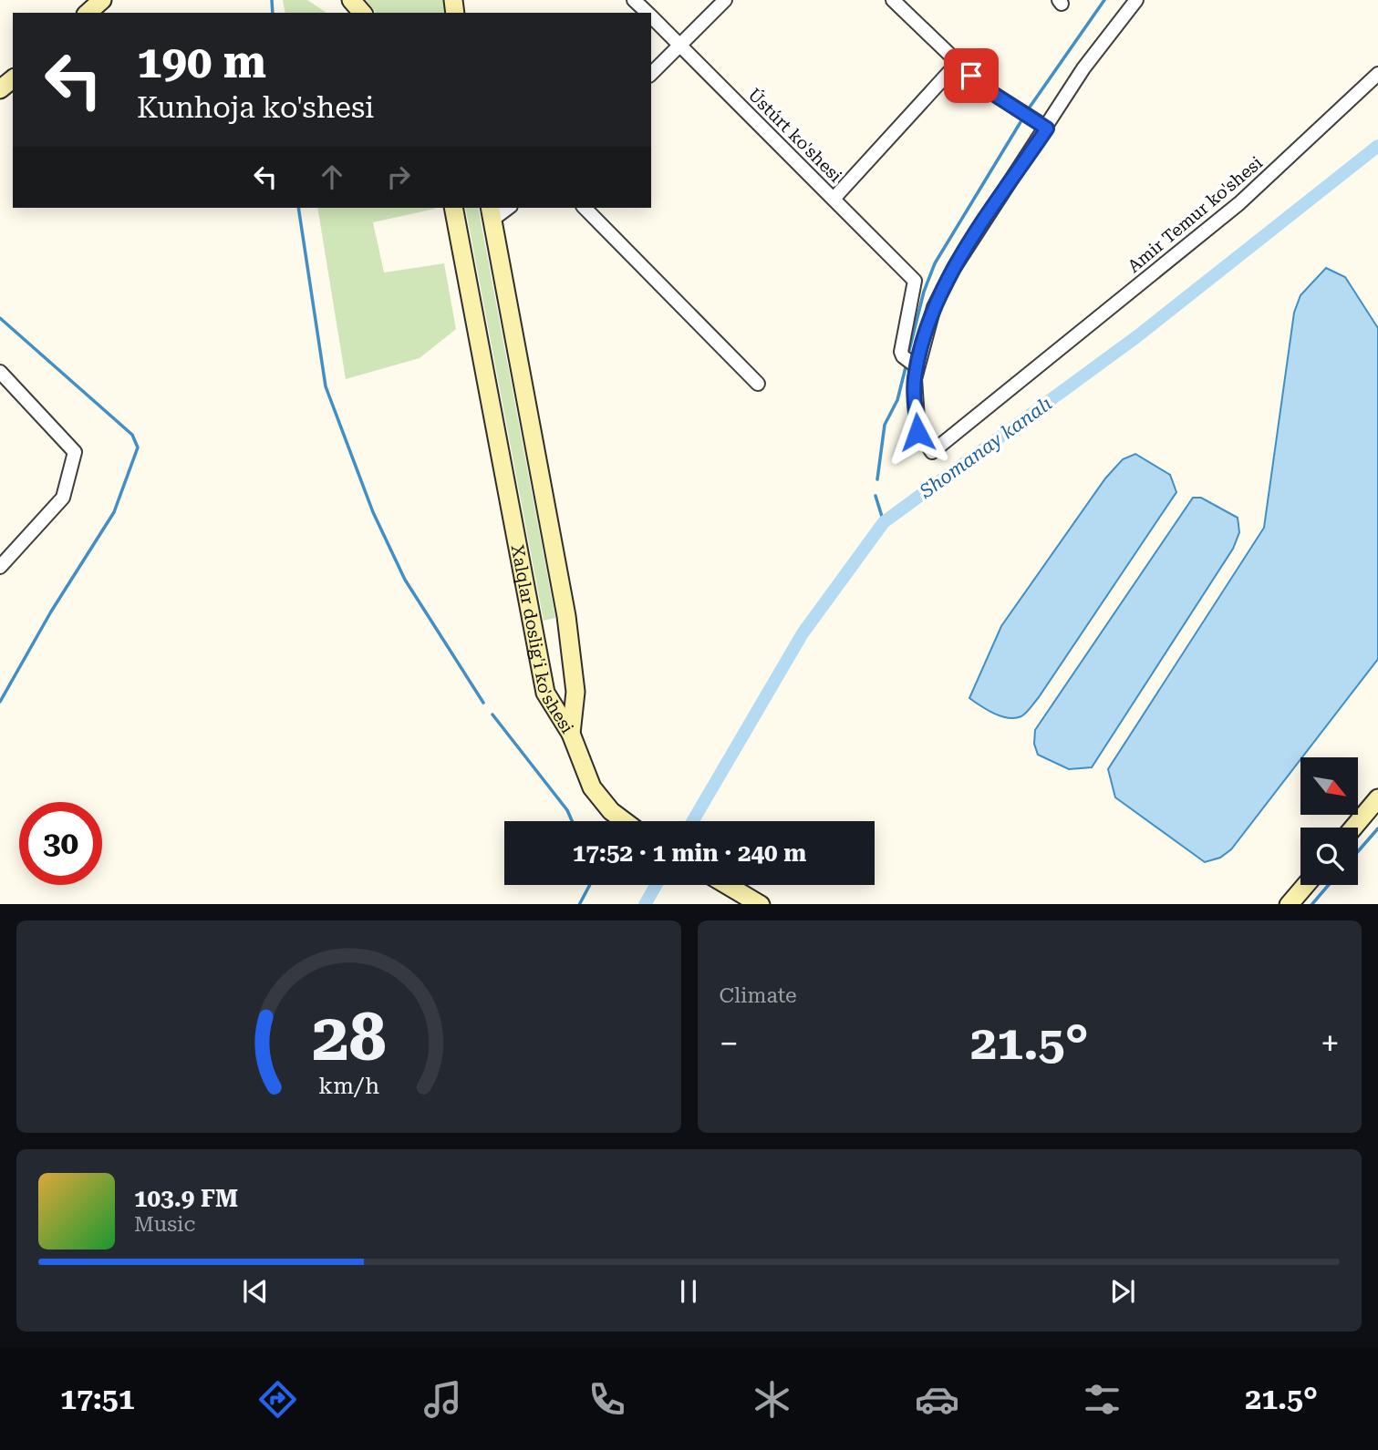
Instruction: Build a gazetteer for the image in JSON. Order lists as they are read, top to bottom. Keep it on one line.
{"streets":{"main road":["Xalqlar doslig'i ko'shesi"],"street":["Ústúrt ko'shesi","Amir Temur ko'shesi"]},"crossings":[["Ústúrt ko'shesi","Amir Temur ko'shesi"]],"water":["Shomanay kanalı"],"north":"bottom right","page":{"turn":["190 m","Kunhoja ko'shesi"],"limit":"30","trip":"17:52 · 1 min · 240 m","tile":"Climate","heat":["−","21.5°","+"],"song":["103.9 FM","Music"],"tabs":["17:51","21.5°"],"gauge":["28","km/h"]}}
